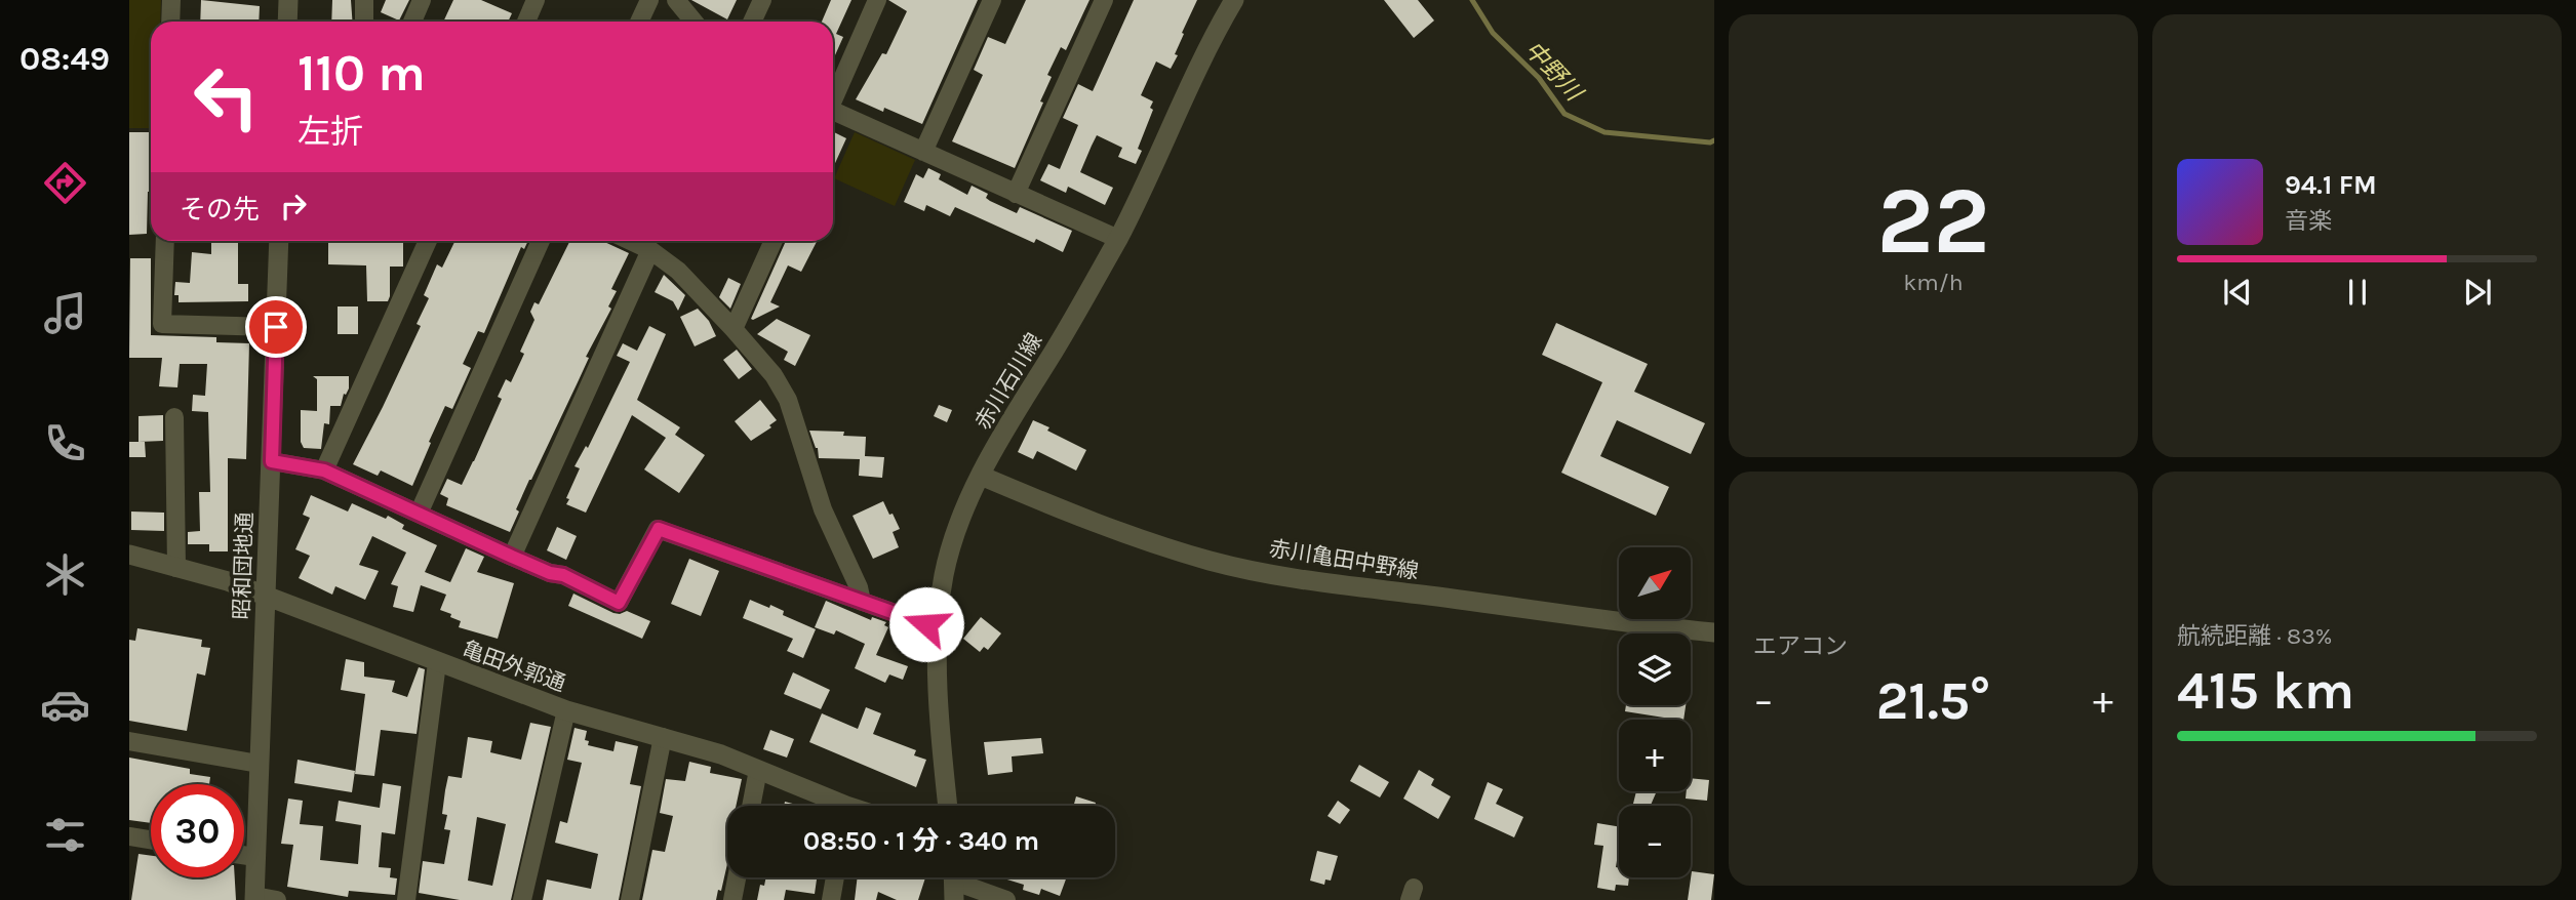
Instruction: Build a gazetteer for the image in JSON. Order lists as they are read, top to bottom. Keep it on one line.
{"streets":{"street":["赤川石川線","赤川亀田中野線","昭和団地通","亀田外郭通"]},"crossings":[["赤川石川線","赤川亀田中野線"],["昭和団地通","亀田外郭通"]],"water":["中野川"],"north":"top right","page":{"tabs":"08:49","tile":[["22","km/h"],"エアコン",["航続距離 · 83%","415 km"]],"turn":["110 m","左折"],"song":["94.1 FM","音楽"],"then":"その先","map_buttons":["+","−"],"heat":["−","21.5°","+"],"limit":"30","trip":"08:50 · 1 分 · 340 m"}}
